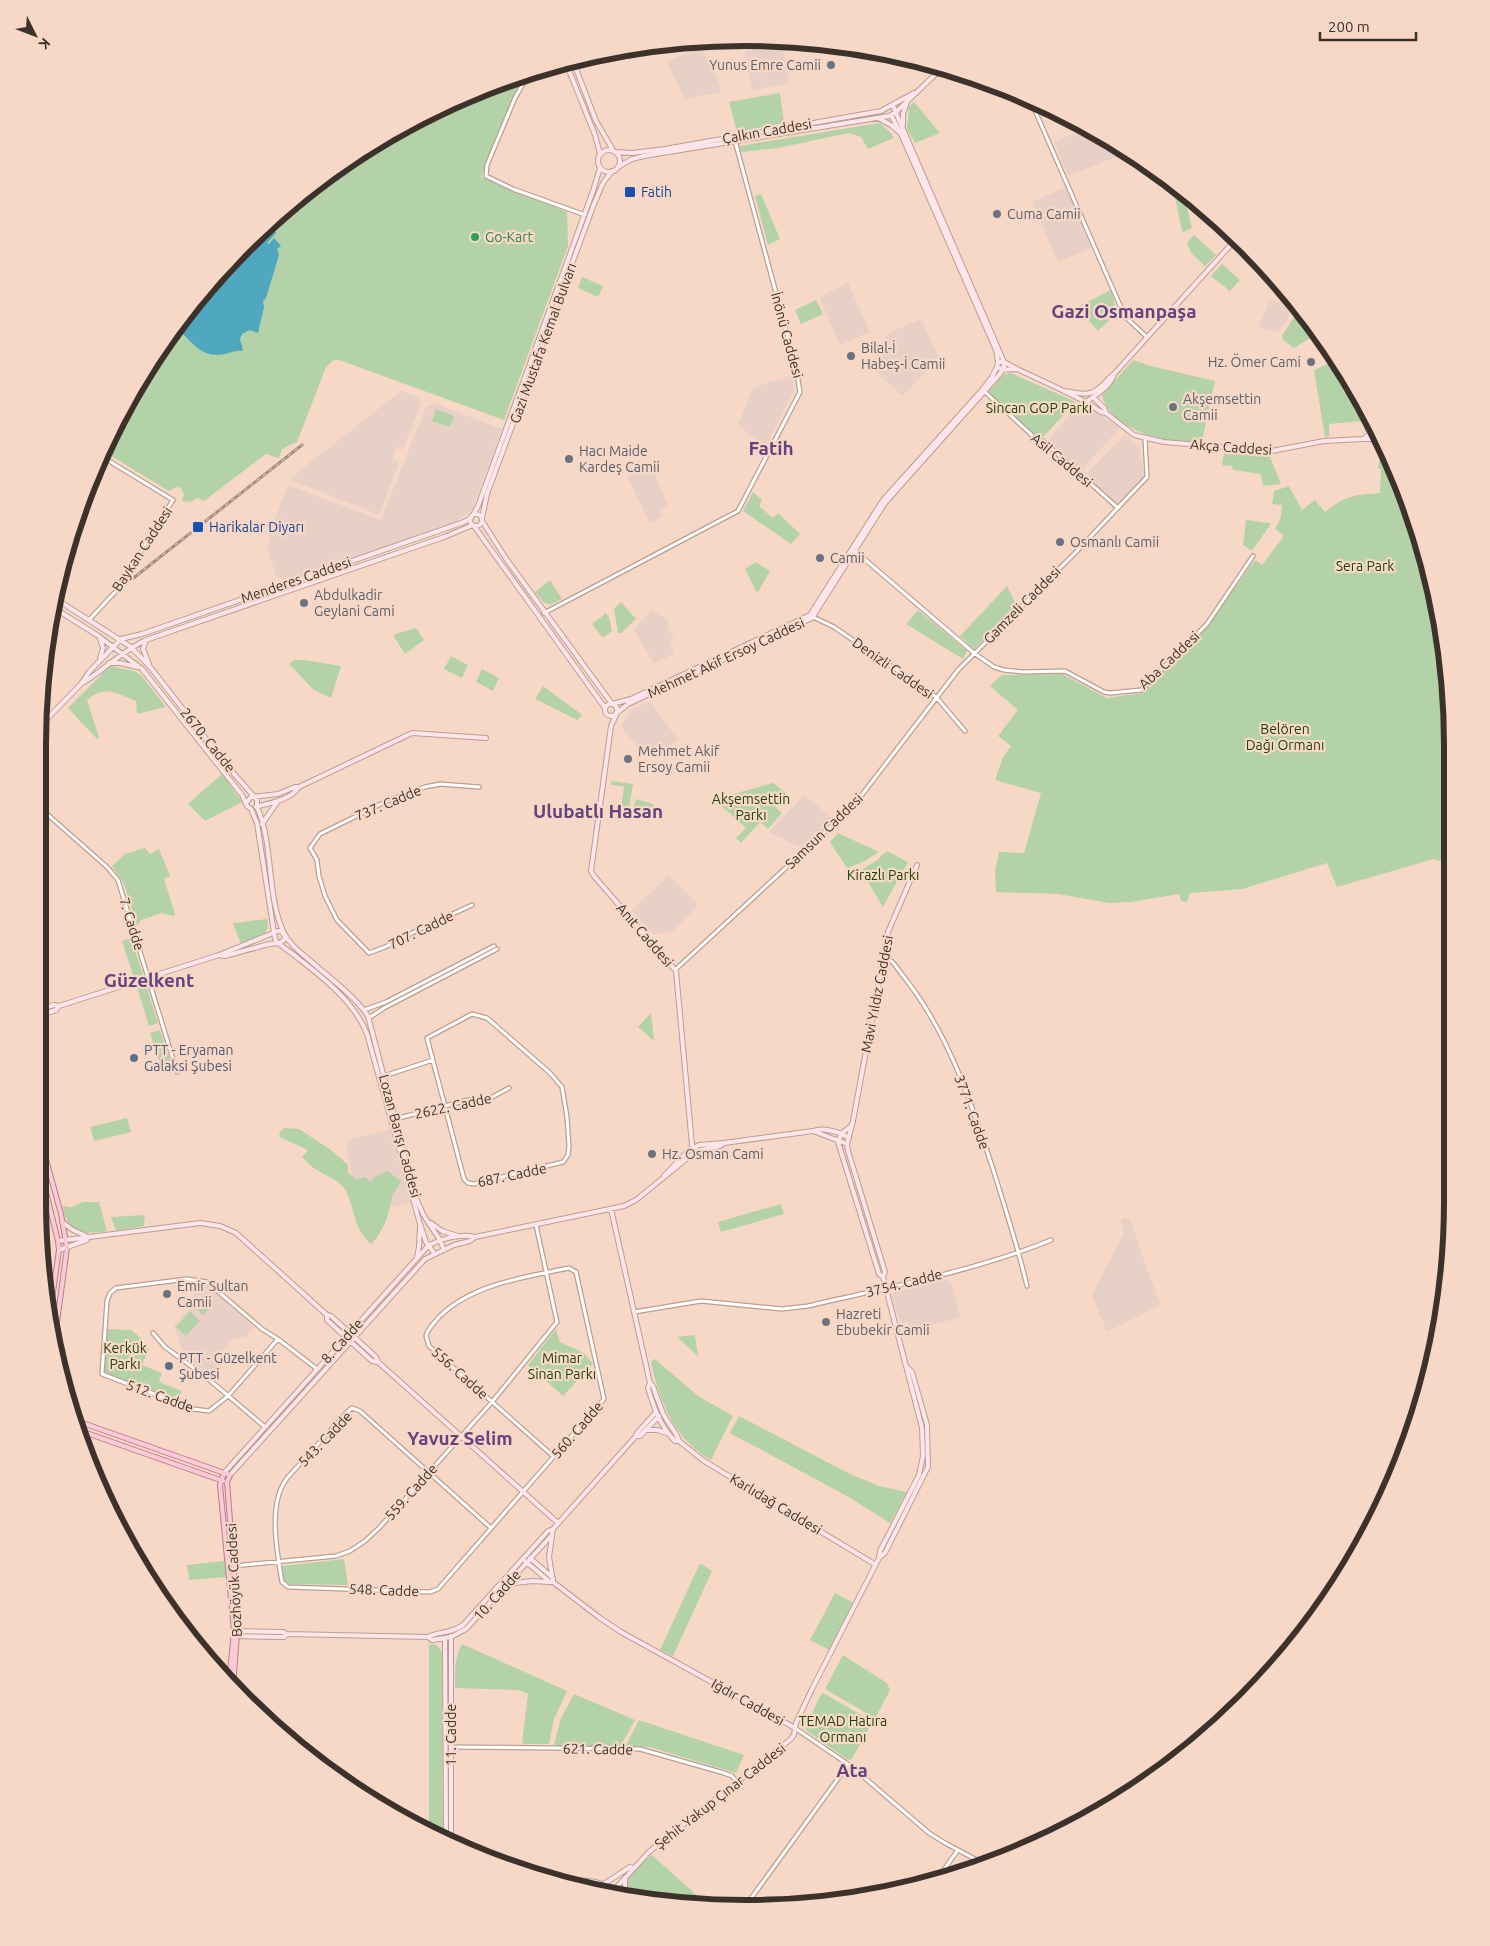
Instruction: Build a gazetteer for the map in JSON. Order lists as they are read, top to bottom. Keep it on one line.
{"streets":{"main road":["Çalkın Caddesi","Gazi Mustafa Kemal Bulvarı","Akça Caddesi","Menderes Caddesi","Mehmet Akif Ersoy Caddesi","2670. Cadde","Anıt Caddesi","Mavi Yıldız Caddesi","Lozan Barışı Caddesi","8. Cadde","Karlıdağ Caddesi","Bozhöyük Caddesi","10. Cadde","Iğdır Caddesi","11. Cadde","Şehit Yakup Çınar Caddesi"],"street":["İnönü Caddesi","Asil Caddesi","Baykan Caddesi","Gamzeli Caddesi","Aba Caddesi","Denizli Caddesi","737. Cadde","Samsun Caddesi","7. Cadde","707. Cadde","2622. Cadde","3771. Cadde","687. Cadde","3754. Cadde","556. Cadde","512. Cadde","560. Cadde","543. Cadde","559. Cadde","548. Cadde","621. Cadde"]},"crossings":[["Çalkın Caddesi","İnönü Caddesi"],["Çalkın Caddesi","Gazi Mustafa Kemal Bulvarı"],["Gazi Mustafa Kemal Bulvarı","Menderes Caddesi"],["Akça Caddesi","Gamzeli Caddesi"],["Asil Caddesi","Gamzeli Caddesi"],["Asil Caddesi","Mehmet Akif Ersoy Caddesi"],["Baykan Caddesi","2670. Cadde"],["Menderes Caddesi","2670. Cadde"],["Gamzeli Caddesi","Aba Caddesi"],["Gamzeli Caddesi","Samsun Caddesi"],["Mehmet Akif Ersoy Caddesi","Aba Caddesi"],["Mehmet Akif Ersoy Caddesi","Denizli Caddesi"],["Aba Caddesi","Samsun Caddesi"],["Denizli Caddesi","Samsun Caddesi"],["2670. Cadde","Lozan Barışı Caddesi"],["737. Cadde","707. Cadde"],["Samsun Caddesi","Anıt Caddesi"],["Mavi Yıldız Caddesi","3771. Cadde"],["2622. Cadde","Lozan Barışı Caddesi"],["2622. Cadde","687. Cadde"],["3771. Cadde","3754. Cadde"],["Lozan Barışı Caddesi","8. Cadde"],["3754. Cadde","Karlıdağ Caddesi"],["8. Cadde","559. Cadde"],["8. Cadde","Karlıdağ Caddesi"],["8. Cadde","Bozhöyük Caddesi"],["556. Cadde","560. Cadde"],["556. Cadde","559. Cadde"],["560. Cadde","559. Cadde"],["560. Cadde","548. Cadde"],["543. Cadde","559. Cadde"],["543. Cadde","548. Cadde"],["559. Cadde","Bozhöyük Caddesi"],["559. Cadde","548. Cadde"],["Karlıdağ Caddesi","10. Cadde"],["Karlıdağ Caddesi","Şehit Yakup Çınar Caddesi"],["Bozhöyük Caddesi","10. Cadde"],["10. Cadde","Iğdır Caddesi"],["10. Cadde","11. Cadde"],["Iğdır Caddesi","Şehit Yakup Çınar Caddesi"],["11. Cadde","621. Cadde"],["621. Cadde","Şehit Yakup Çınar Caddesi"]],"districts":["Gazi Osmanpaşa","Fatih","Ulubatlı Hasan","Güzelkent","Yavuz Selim","Ata"],"parks":["Sincan GOP Parkı","Sera Park","Belören Dağı Ormanı","Akşemsettin Parkı","Kirazlı Parkı","Kerkük Parkı","Mimar Sinan Parkı","TEMAD Hatıra Ormanı"],"places":{"other":["Yunus Emre Camii","Cuma Camii","Go-Kart","Bilal-İ Habeş-İ Camii","Hz. Ömer Cami","Akşemsettin Camii","Hacı Maide Kardeş Camii","Osmanlı Camii","Camii","Abdulkadir Geylani Cami","Mehmet Akif Ersoy Camii","PTT - Eryaman Galaksi Şubesi","Hz. Osman Cami","Emir Sultan Camii","Hazreti Ebubekir Camii","PTT - Güzelkent Şubesi"],"transit":["Fatih","Harikalar Diyarı"]},"scale_bar":"200 m","north":"bottom right"}
